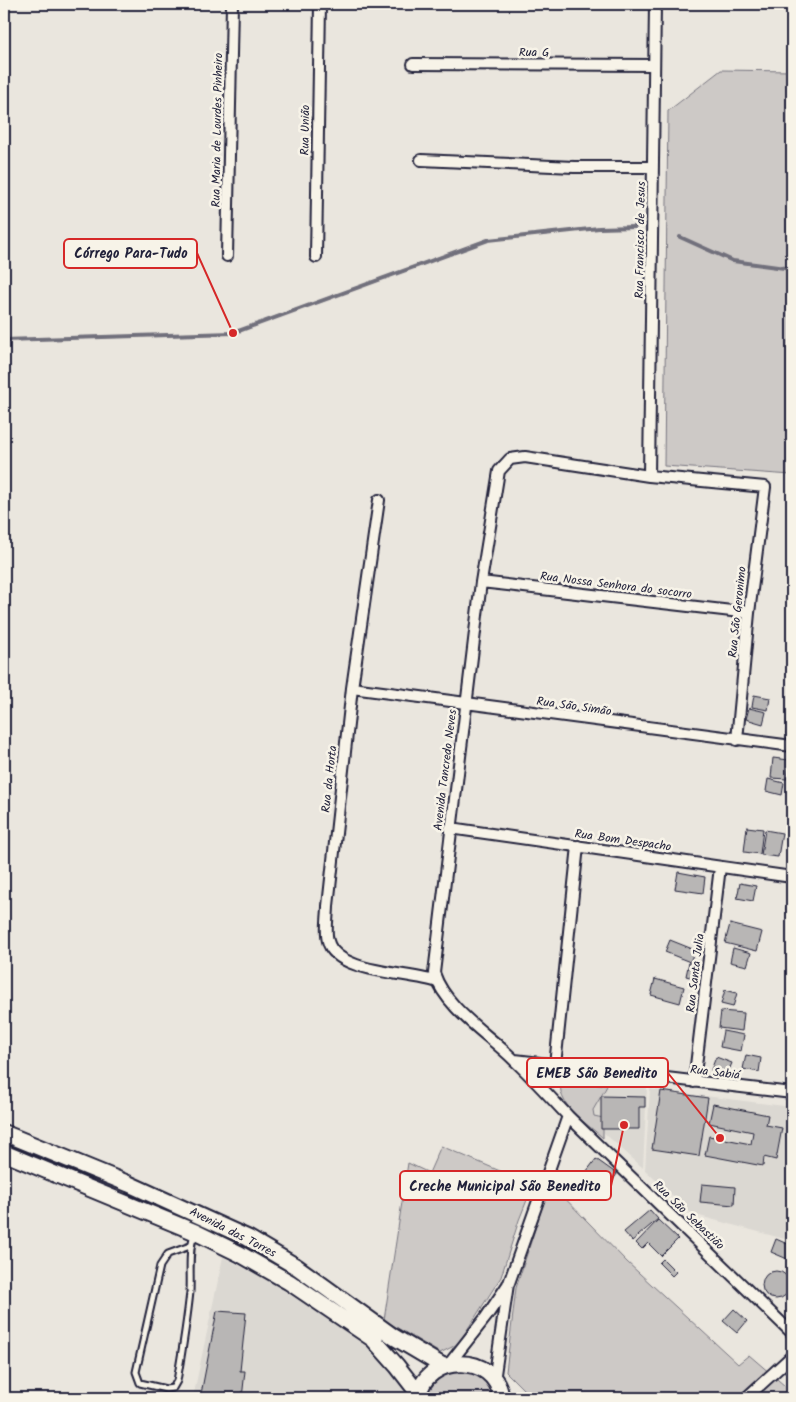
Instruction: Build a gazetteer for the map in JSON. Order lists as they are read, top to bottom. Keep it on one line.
{"streets":{"main road":["Avenida das Torres"],"street":["Rua G","Rua Maria de Lourdes Pinheiro","Rua União","Rua Francisco de Jesus","Rua Nossa Senhora do socorro","Rua São Geronimo","Rua São Simão","Avenida Tancredo Neves","Rua da Horta","Rua Bom Despacho","Rua Santa Julia","Rua Sabiá","Rua São Sebastião"]},"crossings":[["Rua G","Rua Francisco de Jesus"],["Rua Francisco de Jesus","Avenida Tancredo Neves"],["Rua Nossa Senhora do socorro","Rua São Geronimo"],["Rua Nossa Senhora do socorro","Avenida Tancredo Neves"],["Rua São Geronimo","Rua São Simão"],["Rua São Geronimo","Avenida Tancredo Neves"],["Rua São Simão","Avenida Tancredo Neves"],["Rua São Simão","Rua da Horta"],["Avenida Tancredo Neves","Rua da Horta"],["Avenida Tancredo Neves","Rua Bom Despacho"],["Rua Bom Despacho","Rua Santa Julia"],["Rua Santa Julia","Rua Sabiá"]],"places":["Córrego Para-Tudo","Creche Municipal São Benedito","EMEB São Benedito"]}
